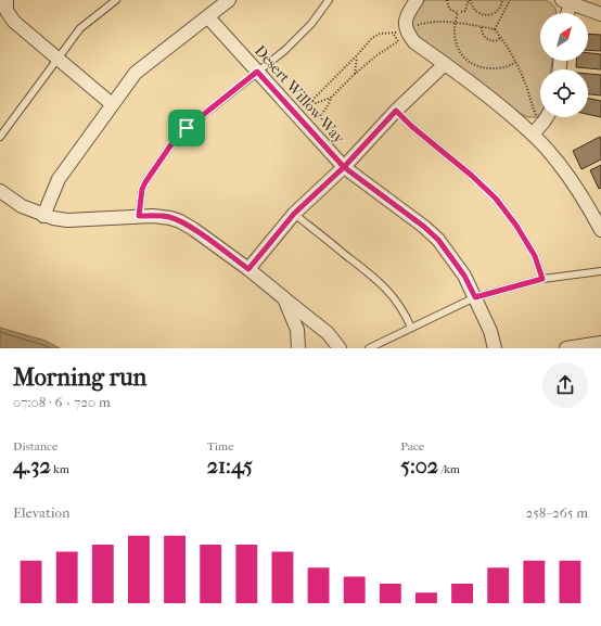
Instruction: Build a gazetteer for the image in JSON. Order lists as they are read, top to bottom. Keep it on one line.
{"streets":{"street":["Desert Willow Way"]},"north":"top right","page":{"heading":["Morning run","07:08 · 6 × 720 m"],"stats":[["Distance","4.32 km"],["Time","21:45"],["Pace","5:02 /km"]],"chart":["Elevation","258–265 m"]}}
